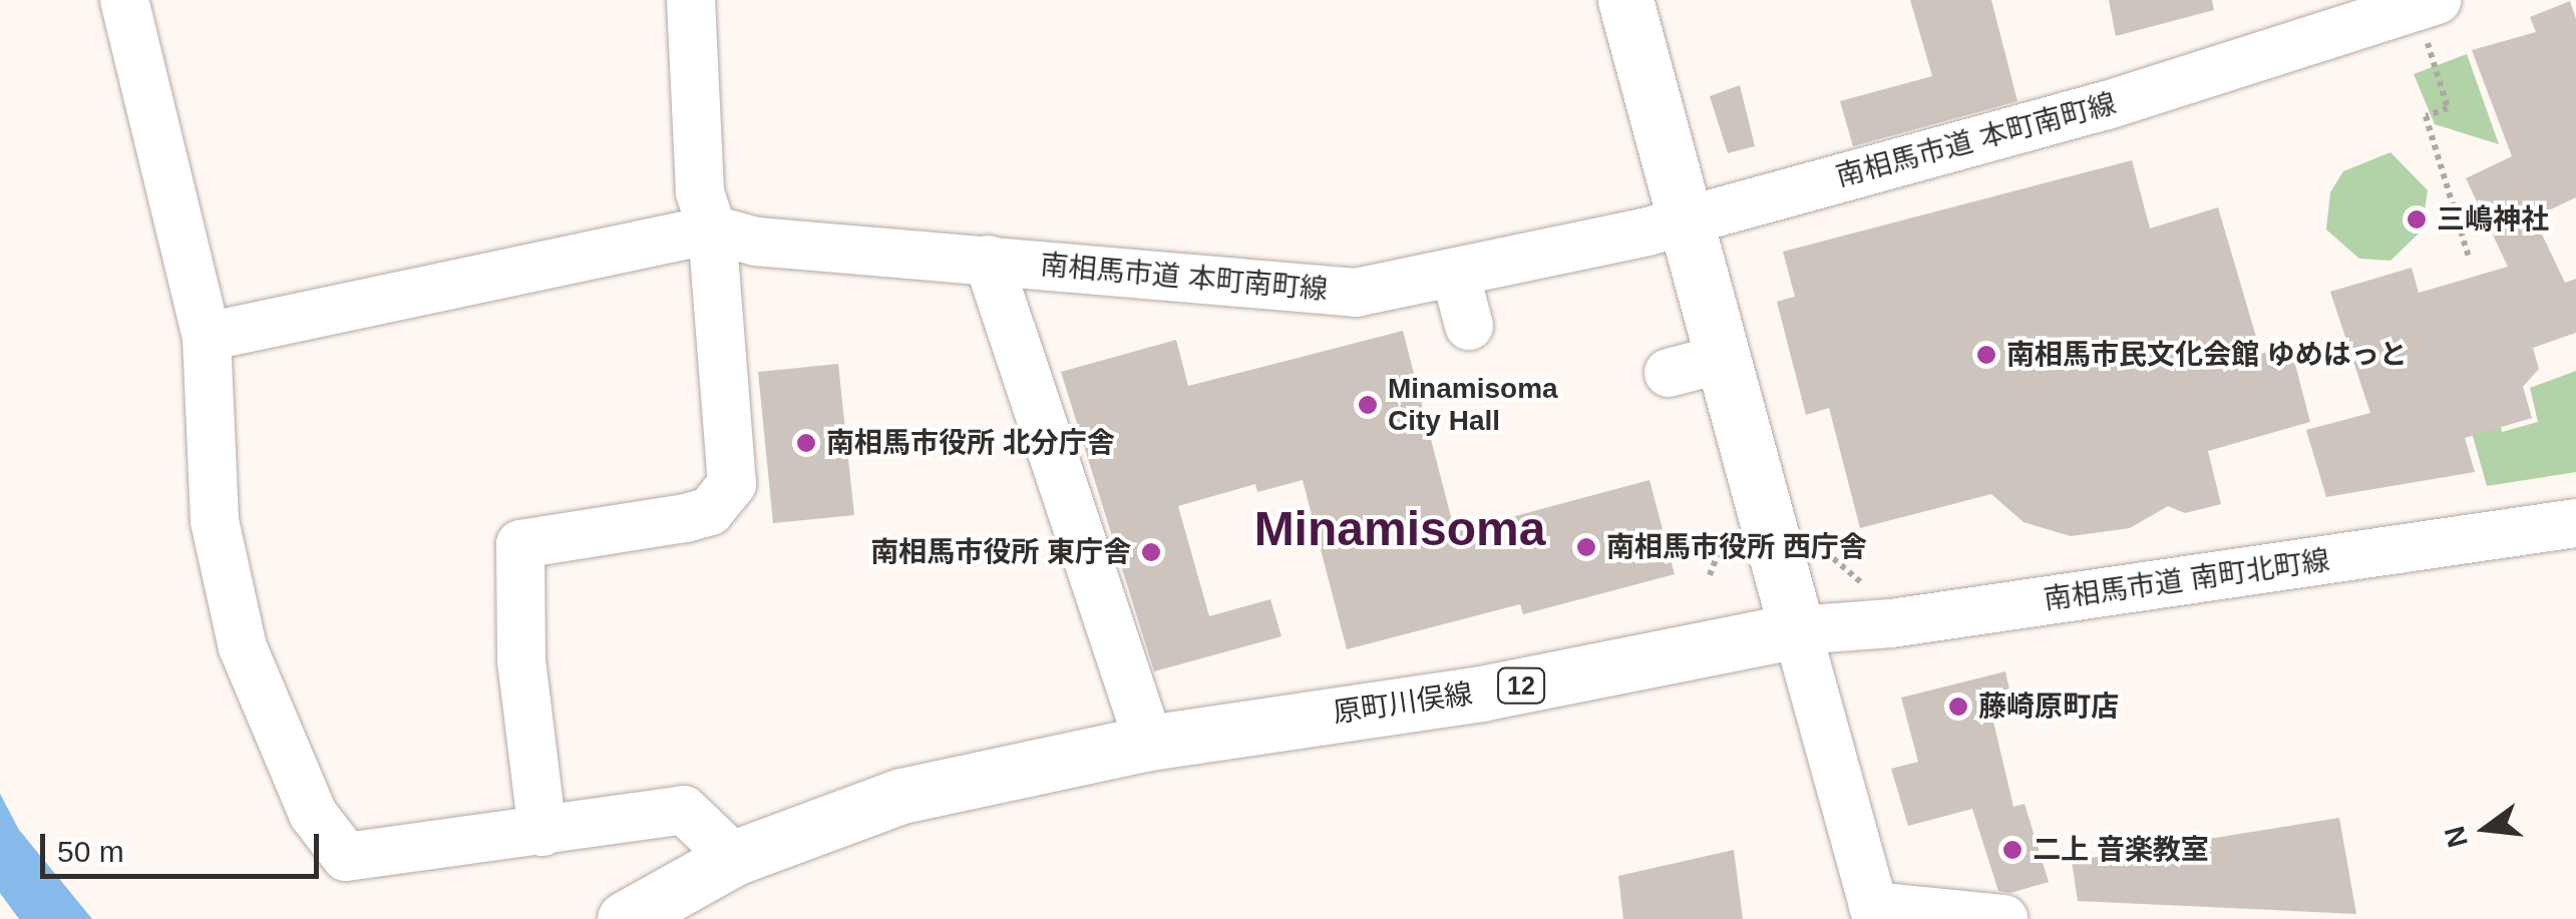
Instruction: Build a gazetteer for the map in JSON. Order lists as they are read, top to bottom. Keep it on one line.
{"streets":{"main road":["12","原町川俣線"],"street":["南相馬市道 本町南町線","南相馬市道 南町北町線"]},"crossings":[["南相馬市道 南町北町線","原町川俣線"]],"districts":["Minamisoma"],"places":["三嶋神社","南相馬市民文化会館 ゆめはっと","Minamisoma City Hall","南相馬市役所 北分庁舎","南相馬市役所 西庁舎","南相馬市役所 東庁舎","藤崎原町店","二上 音楽教室"],"scale_bar":"50 m","north":"left"}
